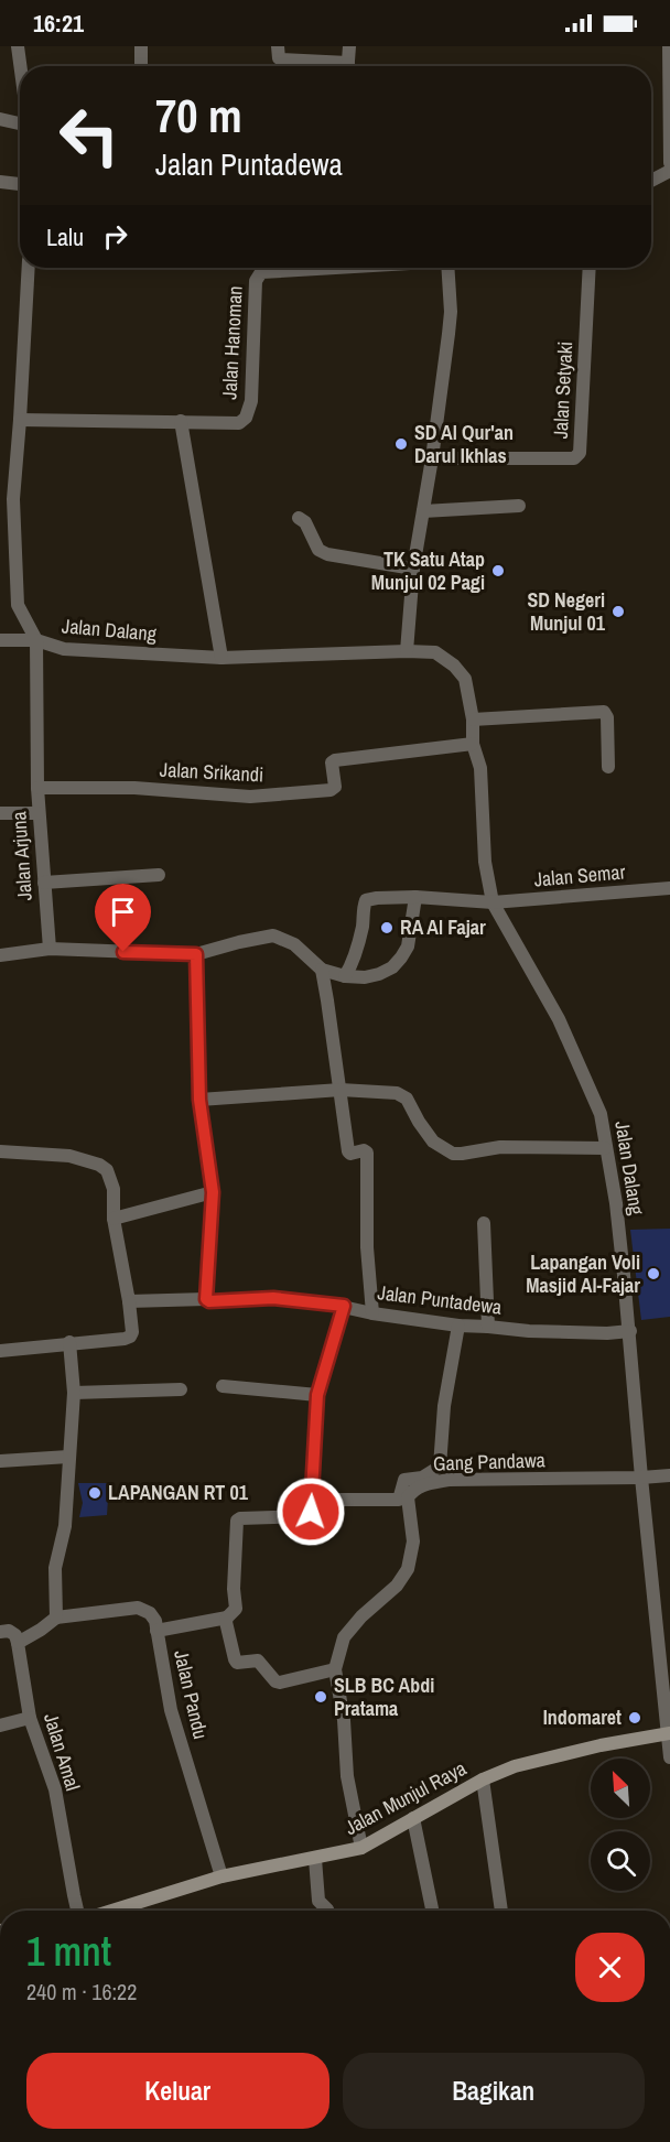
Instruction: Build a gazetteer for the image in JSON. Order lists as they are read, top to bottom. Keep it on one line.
{"streets":{"street":["Jalan Hanoman","Jalan Setyaki","Jalan Dalang","Jalan Srikandi","Jalan Arjuna","Jalan Semar","Jalan Puntadewa","Gang Pandawa","Jalan Pandu","Jalan Amal","Jalan Munjul Raya"]},"crossings":[["Jalan Dalang","Jalan Srikandi"],["Jalan Dalang","Jalan Arjuna"],["Jalan Dalang","Jalan Semar"],["Jalan Dalang","Jalan Puntadewa"],["Jalan Dalang","Gang Pandawa"],["Jalan Dalang","Jalan Munjul Raya"],["Jalan Srikandi","Jalan Arjuna"],["Gang Pandawa","Jalan Munjul Raya"],["Jalan Pandu","Jalan Munjul Raya"]],"places":["SD Al Qur'an Darul Ikhlas","TK Satu Atap Munjul 02 Pagi","SD Negeri Munjul 01","RA Al Fajar","Lapangan Voli Masjid Al-Fajar","LAPANGAN RT 01","SLB BC Abdi Pratama","Indomaret"],"north":"top left","page":{"status":"16:21","turn":["70 m","Jalan Puntadewa"],"then":"Lalu","heading":["1 mnt","240 m · 16:22"],"buttons":["Keluar","Bagikan"]}}
